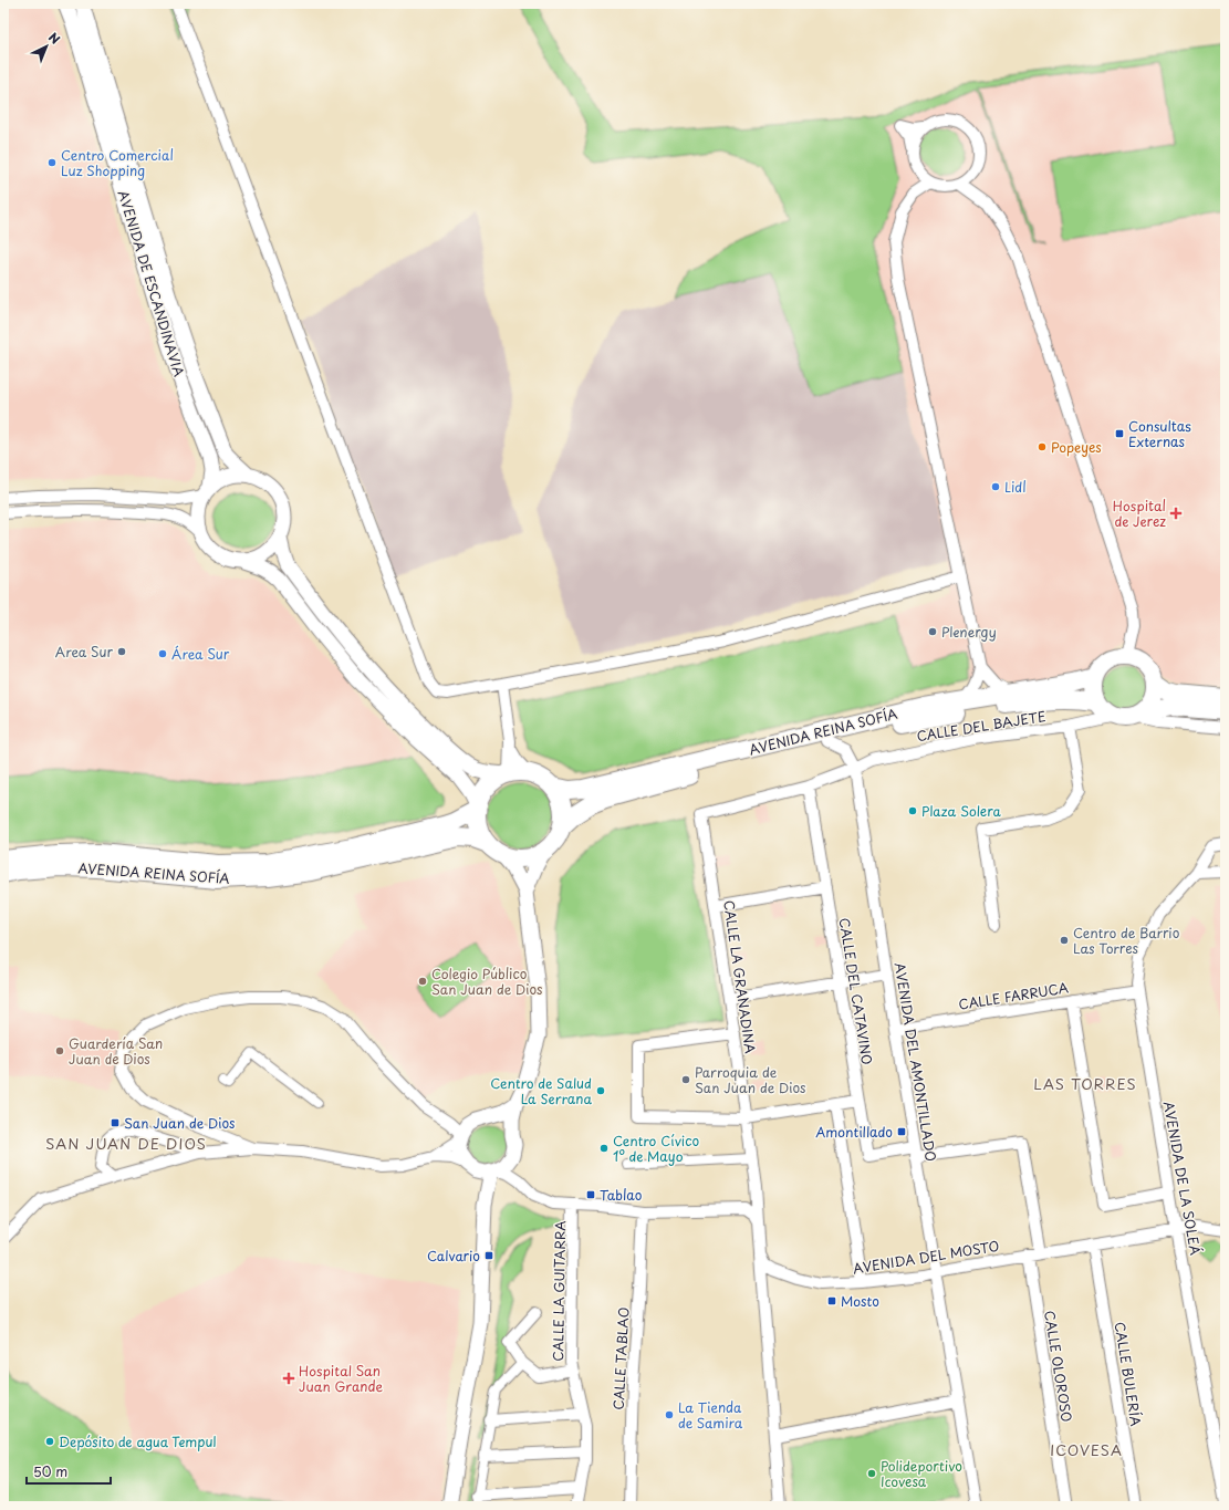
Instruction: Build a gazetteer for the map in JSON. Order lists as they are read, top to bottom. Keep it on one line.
{"streets":{"main road":["AVENIDA REINA SOFÍA"],"street":["AVENIDA DE ESCANDINAVIA","CALLE DEL BAJETE","CALLE LA GRANADINA","CALLE DEL CATAVINO","CALLE FARRUCA","AVENIDA DEL AMONTILLADO","AVENIDA DE LA SOLEÁ","AVENIDA DEL MOSTO","CALLE LA GUITARRA","CALLE TABLAO","CALLE OLOROSO","CALLE BULERÍA"]},"crossings":[["CALLE DEL BAJETE","AVENIDA REINA SOFÍA"],["CALLE DEL BAJETE","CALLE LA GRANADINA"],["CALLE DEL BAJETE","CALLE DEL CATAVINO"],["CALLE DEL BAJETE","AVENIDA DEL AMONTILLADO"],["AVENIDA REINA SOFÍA","AVENIDA DEL AMONTILLADO"],["CALLE DEL CATAVINO","AVENIDA DEL AMONTILLADO"],["CALLE FARRUCA","AVENIDA DEL AMONTILLADO"],["CALLE FARRUCA","AVENIDA DE LA SOLEÁ"],["AVENIDA DEL AMONTILLADO","AVENIDA DEL MOSTO"],["AVENIDA DE LA SOLEÁ","AVENIDA DEL MOSTO"],["AVENIDA DEL MOSTO","CALLE OLOROSO"],["AVENIDA DEL MOSTO","CALLE BULERÍA"]],"districts":["LAS TORRES","SAN JUAN DE DIOS","ICOVESA"],"places":{"other":["Centro Comercial Luz Shopping","Popeyes","Lidl","Plenergy","Area Sur","Área Sur","Plaza Solera","Centro de Barrio Las Torres","Colegio Público San Juan de Dios","Guardería San Juan de Dios","Parroquia de San Juan de Dios","Centro de Salud La Serrana","Centro Cívico 1º de Mayo","La Tienda de Samira","Depósito de agua Tempul","Polideportivo Icovesa"],"transit":["Consultas Externas","San Juan de Dios","Amontillado","Tablao","Calvario","Mosto"],"health":["Hospital de Jerez","Hospital San Juan Grande"]},"scale_bar":"50 m","north":"top right"}
